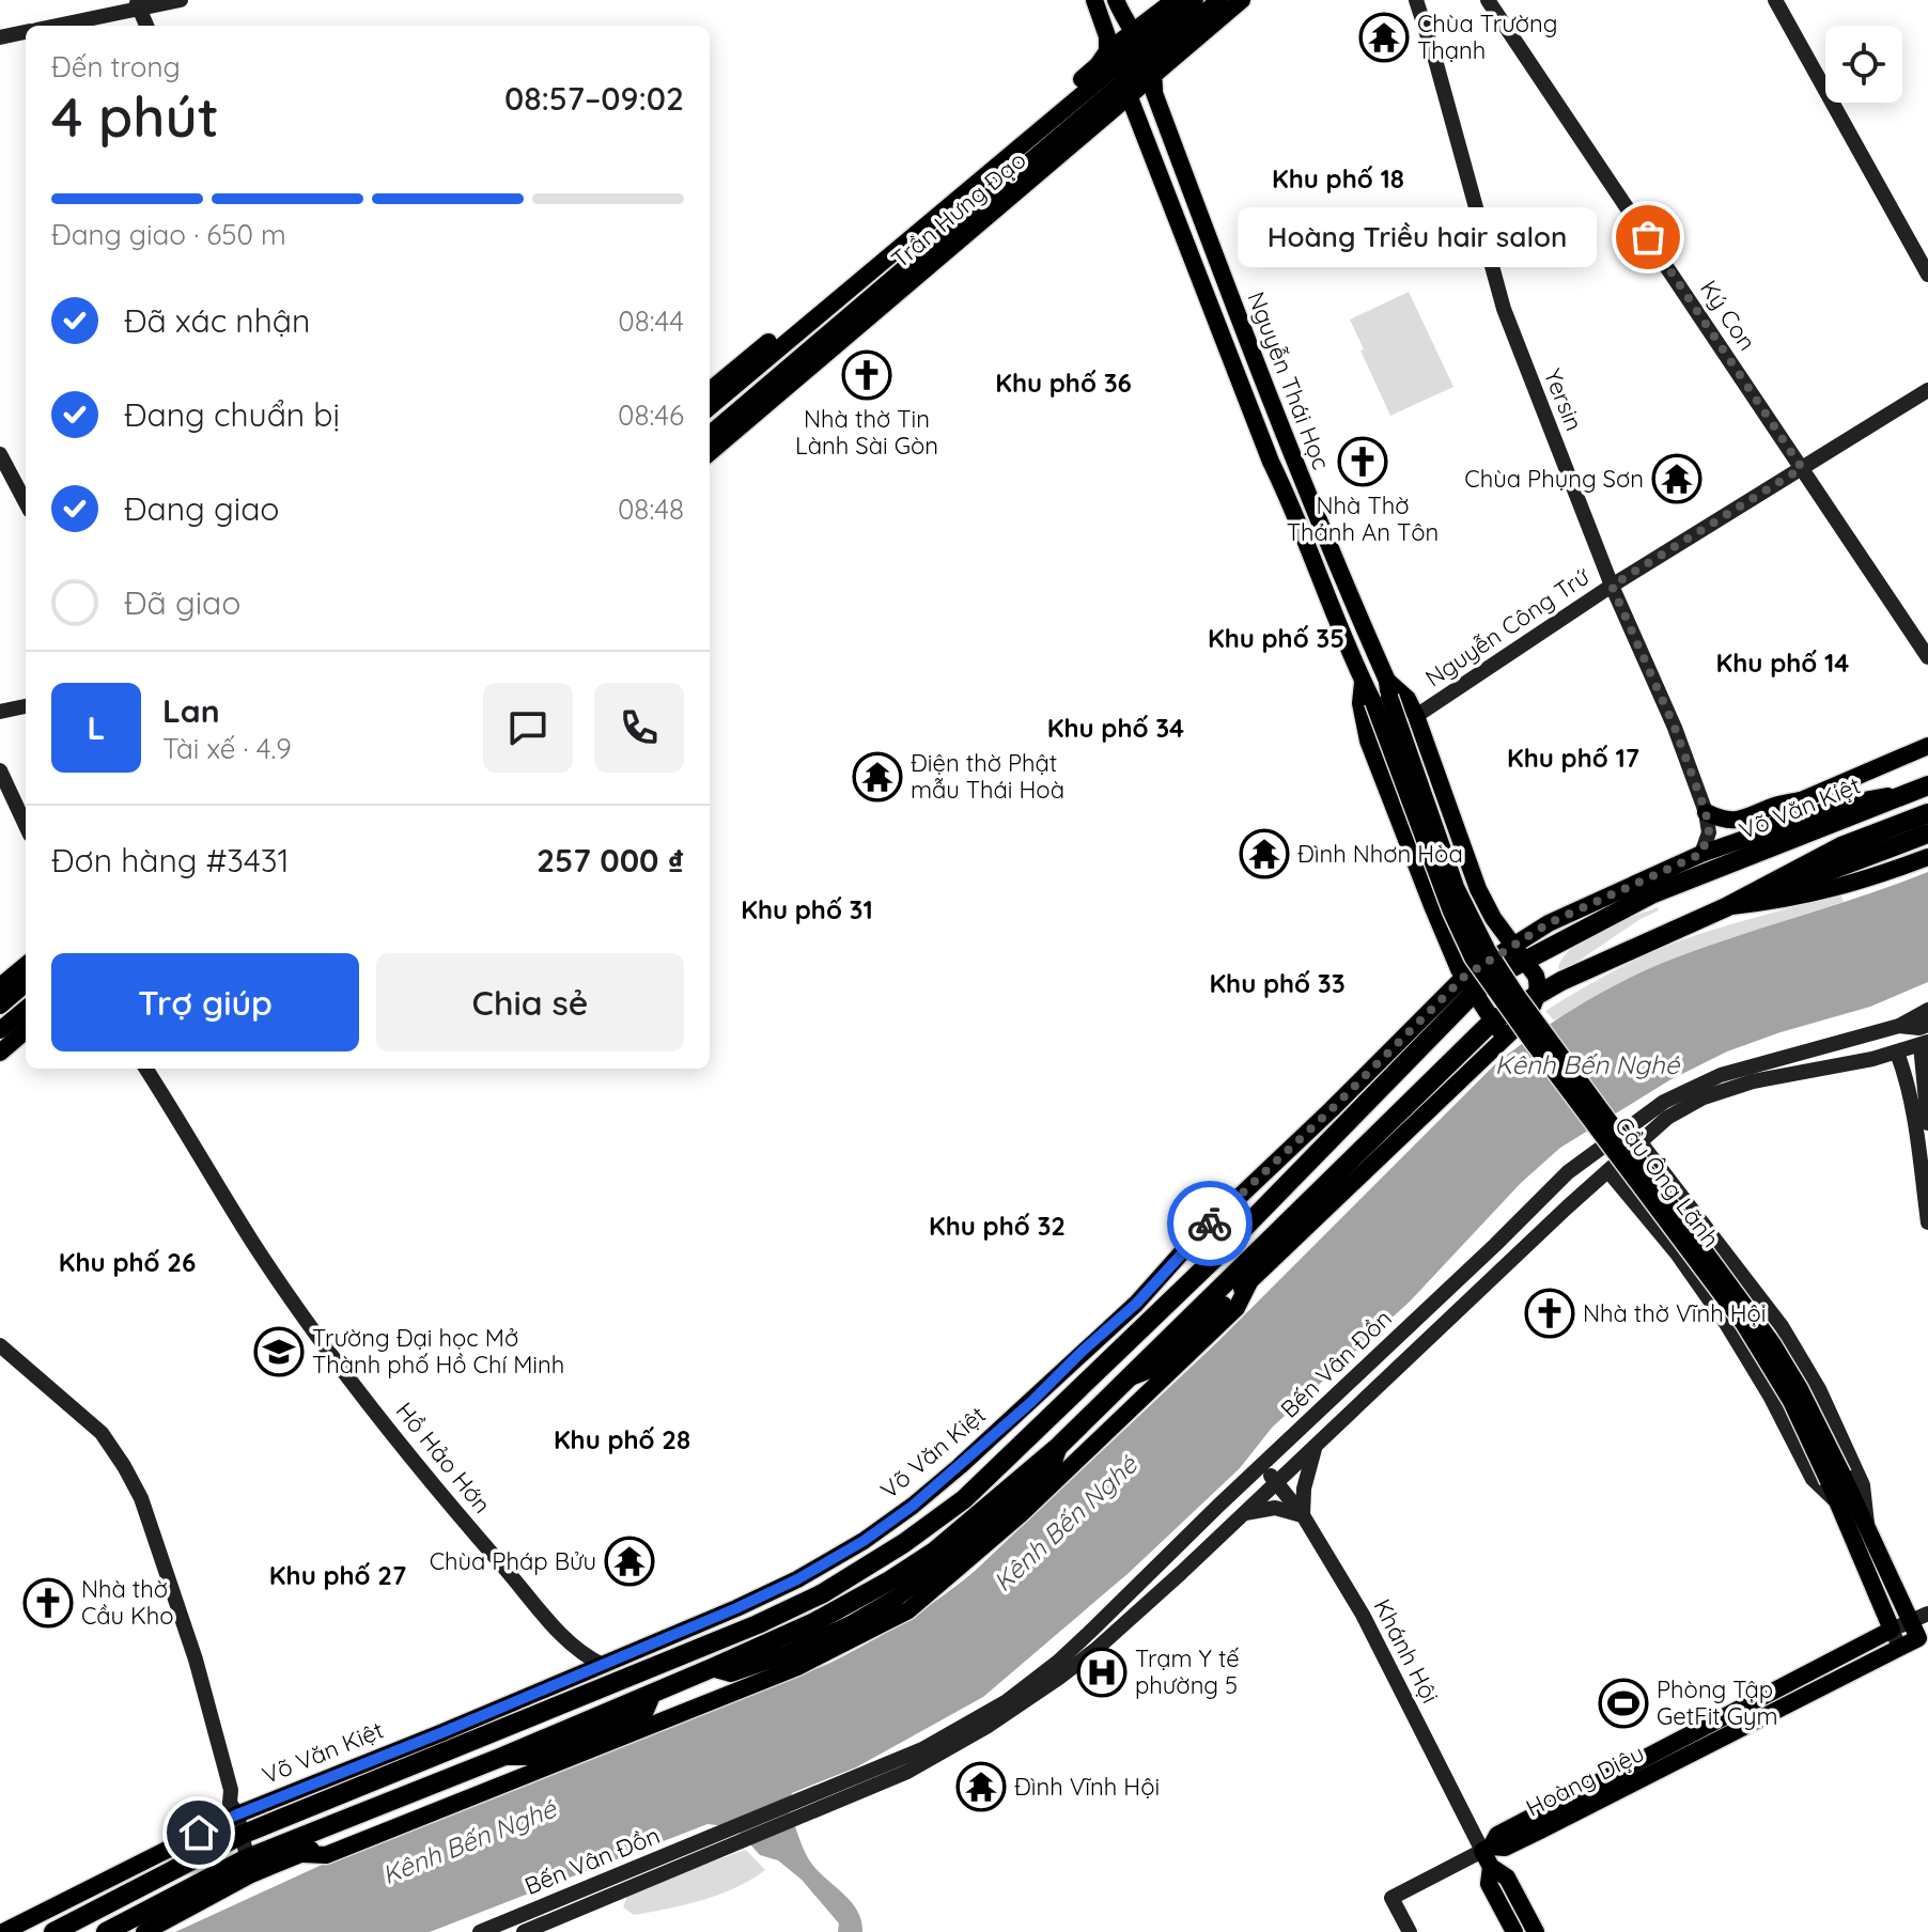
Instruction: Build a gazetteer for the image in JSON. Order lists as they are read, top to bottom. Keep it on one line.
{"streets":{"highway":["Võ Văn Kiệt"],"main road":["Trần Hưng Đạo","Ký Con","Nguyễn Thái Học","Yersin","Nguyễn Công Trứ","Cầu Ông Lãnh","Bến Vân Đồn","Hồ Hảo Hớn","Khánh Hội","Hoàng Diệu"]},"crossings":[["Trần Hưng Đạo","Nguyễn Thái Học"],["Ký Con","Nguyễn Công Trứ"],["Nguyễn Thái Học","Nguyễn Công Trứ"],["Nguyễn Thái Học","Võ Văn Kiệt"],["Nguyễn Thái Học","Cầu Ông Lãnh"],["Yersin","Nguyễn Công Trứ"],["Yersin","Võ Văn Kiệt"],["Võ Văn Kiệt","Hồ Hảo Hớn"],["Cầu Ông Lãnh","Hoàng Diệu"],["Bến Vân Đồn","Khánh Hội"],["Khánh Hội","Hoàng Diệu"]],"districts":["Khu phố 18","Khu phố 36","Khu phố 35","Khu phố 14","Khu phố 34","Khu phố 17","Khu phố 31","Khu phố 33","Khu phố 32","Khu phố 26","Khu phố 28","Khu phố 27"],"water":["Kênh Bến Nghé"],"places":{"temple":["Chùa Trường Thạnh","Chùa Phụng Sơn","Điện thờ Phật mẫu Thái Hoà","Đình Nhơn Hòa","Chùa Pháp Bửu","Đình Vĩnh Hội"],"other":["Hoàng Triều hair salon"],"church":["Nhà thờ Tin Lành Sài Gòn","Nhà Thờ Thánh An Tôn","Nhà thờ Vĩnh Hội","Nhà thờ Cầu Kho"],"school or university":["Trường Đại học Mở Thành phố Hồ Chí Minh"],"hospital":["Trạm Y tế phường 5"],"sports":["Phòng Tập GetFit Gym"]},"page":{"heading":["4 phút","Đến trong","08:57–09:02"],"panel":["Lan","Tài xế · 4.9","Đơn hàng #3431","257 000 ₫"],"bar":"Đang giao · 650 m","bubble":"Hoàng Triều hair salon","list":[["Đã xác nhận","08:44"],["Đang chuẩn bị","08:46"],["Đang giao","08:48"],"Đã giao"],"round":"L","buttons":["Trợ giúp","Chia sẻ"]}}
